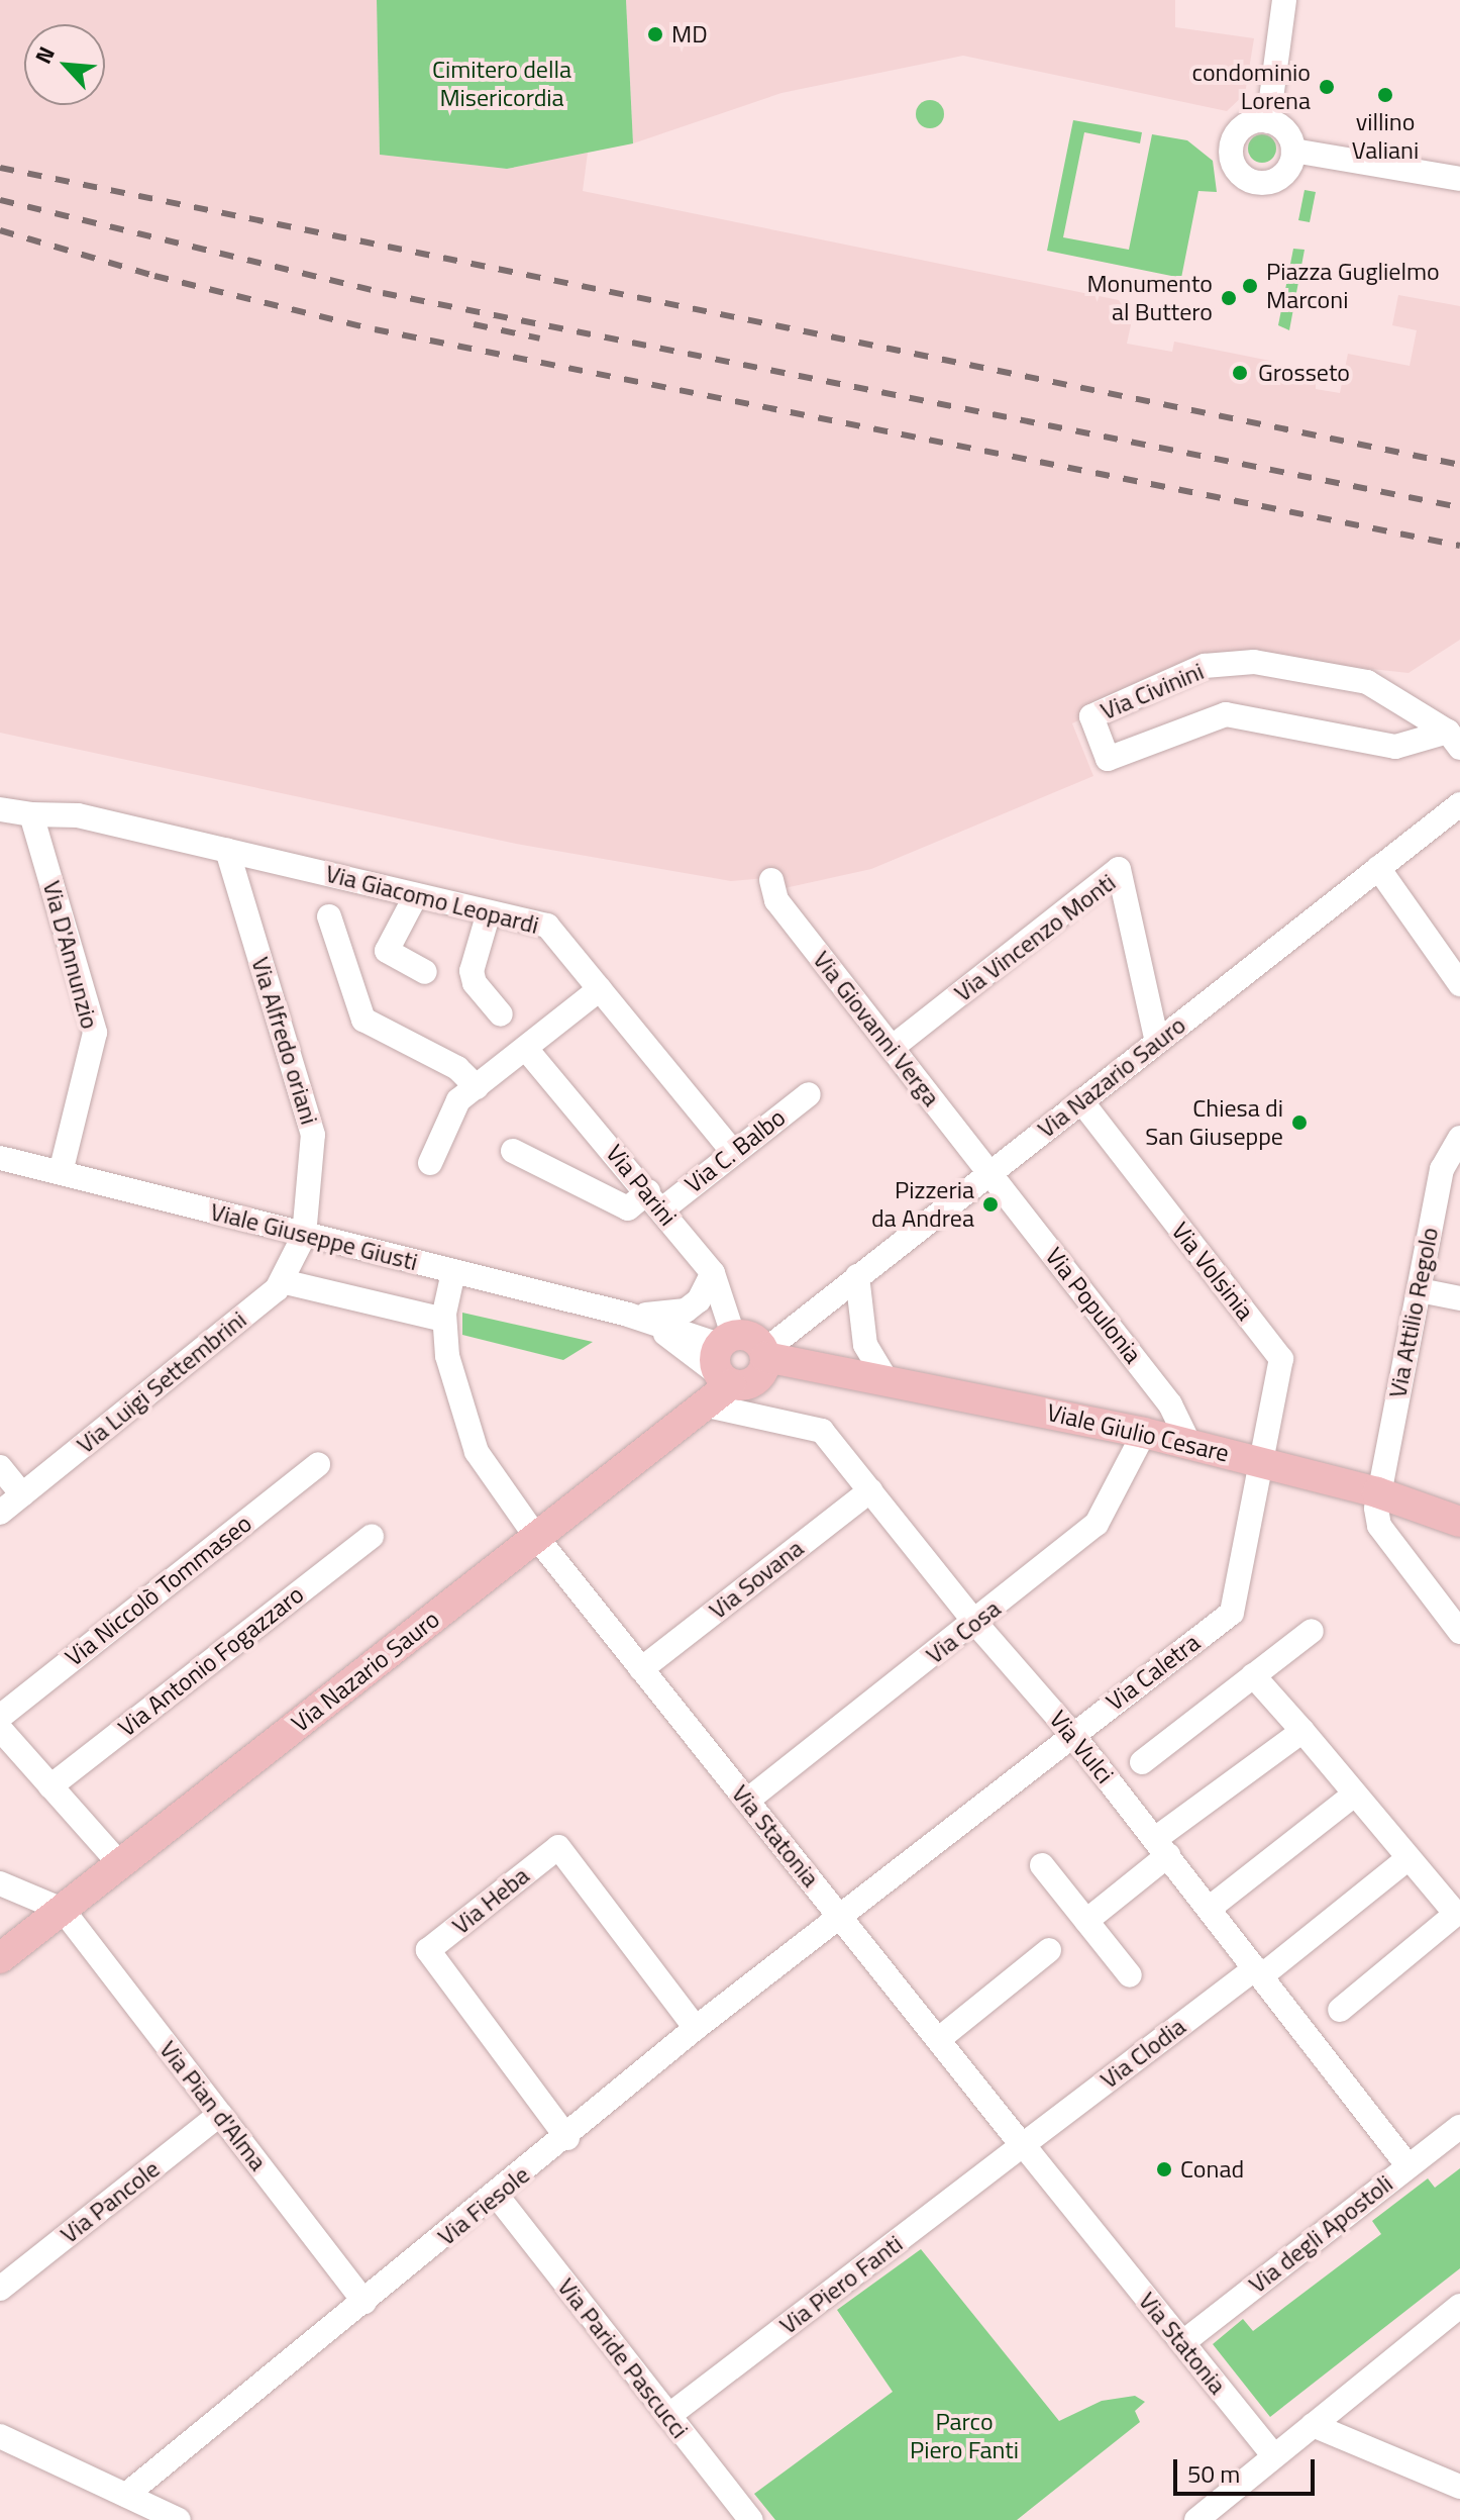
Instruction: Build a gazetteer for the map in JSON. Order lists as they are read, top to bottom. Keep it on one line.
{"streets":{"main road":["Via Nazario Sauro","Viale Giuseppe Giusti","Viale Giulio Cesare"],"street":["Via Civinini","Via Giacomo Leopardi","Via Vincenzo Monti","Via D'Annunzio","Via Giovanni Verga","Via Alfredo oriani","Via C. Balbo","Via Parini","Via Volsinia","Via Populonia","Via Attilio Regolo","Via Luigi Settembrini","Via Sovana","Via Niccolò Tommaseo","Via Cosa","Via Antonio Fogazzaro","Via Caletra","Via Vulci","Via Statonia","Via Heba","Via Clodia","Via Pian d'Alma","Via Pancole","Via Fiesole","Via degli Apostoli","Via Piero Fanti","Via Paride Pascucci"]},"crossings":[["Via Giacomo Leopardi","Via D'Annunzio"],["Via Giacomo Leopardi","Via Alfredo oriani"],["Via Giacomo Leopardi","Via C. Balbo"],["Via Vincenzo Monti","Via Giovanni Verga"],["Via Vincenzo Monti","Via Nazario Sauro"],["Via D'Annunzio","Viale Giuseppe Giusti"],["Via Giovanni Verga","Via Nazario Sauro"],["Via Giovanni Verga","Via Populonia"],["Via Alfredo oriani","Viale Giuseppe Giusti"],["Via Alfredo oriani","Via Luigi Settembrini"],["Via Nazario Sauro","Via Parini"],["Via Nazario Sauro","Viale Giuseppe Giusti"],["Via Nazario Sauro","Via Volsinia"],["Via Nazario Sauro","Via Populonia"],["Via Nazario Sauro","Viale Giulio Cesare"],["Via Nazario Sauro","Via Vulci"],["Via Nazario Sauro","Via Statonia"],["Via Nazario Sauro","Via Pian d'Alma"],["Via C. Balbo","Via Parini"],["Via Parini","Viale Giuseppe Giusti"],["Via Parini","Viale Giulio Cesare"],["Viale Giuseppe Giusti","Via Luigi Settembrini"],["Viale Giuseppe Giusti","Viale Giulio Cesare"],["Viale Giuseppe Giusti","Via Statonia"],["Via Volsinia","Viale Giulio Cesare"],["Via Volsinia","Via Caletra"],["Via Populonia","Viale Giulio Cesare"],["Via Attilio Regolo","Viale Giulio Cesare"],["Viale Giulio Cesare","Via Cosa"],["Viale Giulio Cesare","Via Caletra"],["Via Sovana","Via Vulci"],["Via Sovana","Via Statonia"],["Via Cosa","Via Vulci"],["Via Cosa","Via Statonia"],["Via Caletra","Via Vulci"],["Via Caletra","Via Statonia"],["Via Caletra","Via Fiesole"],["Via Vulci","Via Clodia"],["Via Vulci","Via degli Apostoli"],["Via Statonia","Via Clodia"],["Via Statonia","Via Fiesole"],["Via Statonia","Via degli Apostoli"],["Via Statonia","Via Piero Fanti"],["Via Heba","Via Fiesole"],["Via Clodia","Via Piero Fanti"],["Via Pian d'Alma","Via Pancole"],["Via Pian d'Alma","Via Fiesole"],["Via Fiesole","Via Paride Pascucci"],["Via Piero Fanti","Via Paride Pascucci"]],"parks":["Cimitero della Misericordia","Parco Piero Fanti"],"places":["MD","condominio Lorena","villino Valiani","Piazza Guglielmo Marconi","Monumento al Buttero","Grosseto","Chiesa di San Giuseppe","Pizzeria da Andrea","Conad"],"scale_bar":"50 m","north":"top left"}
